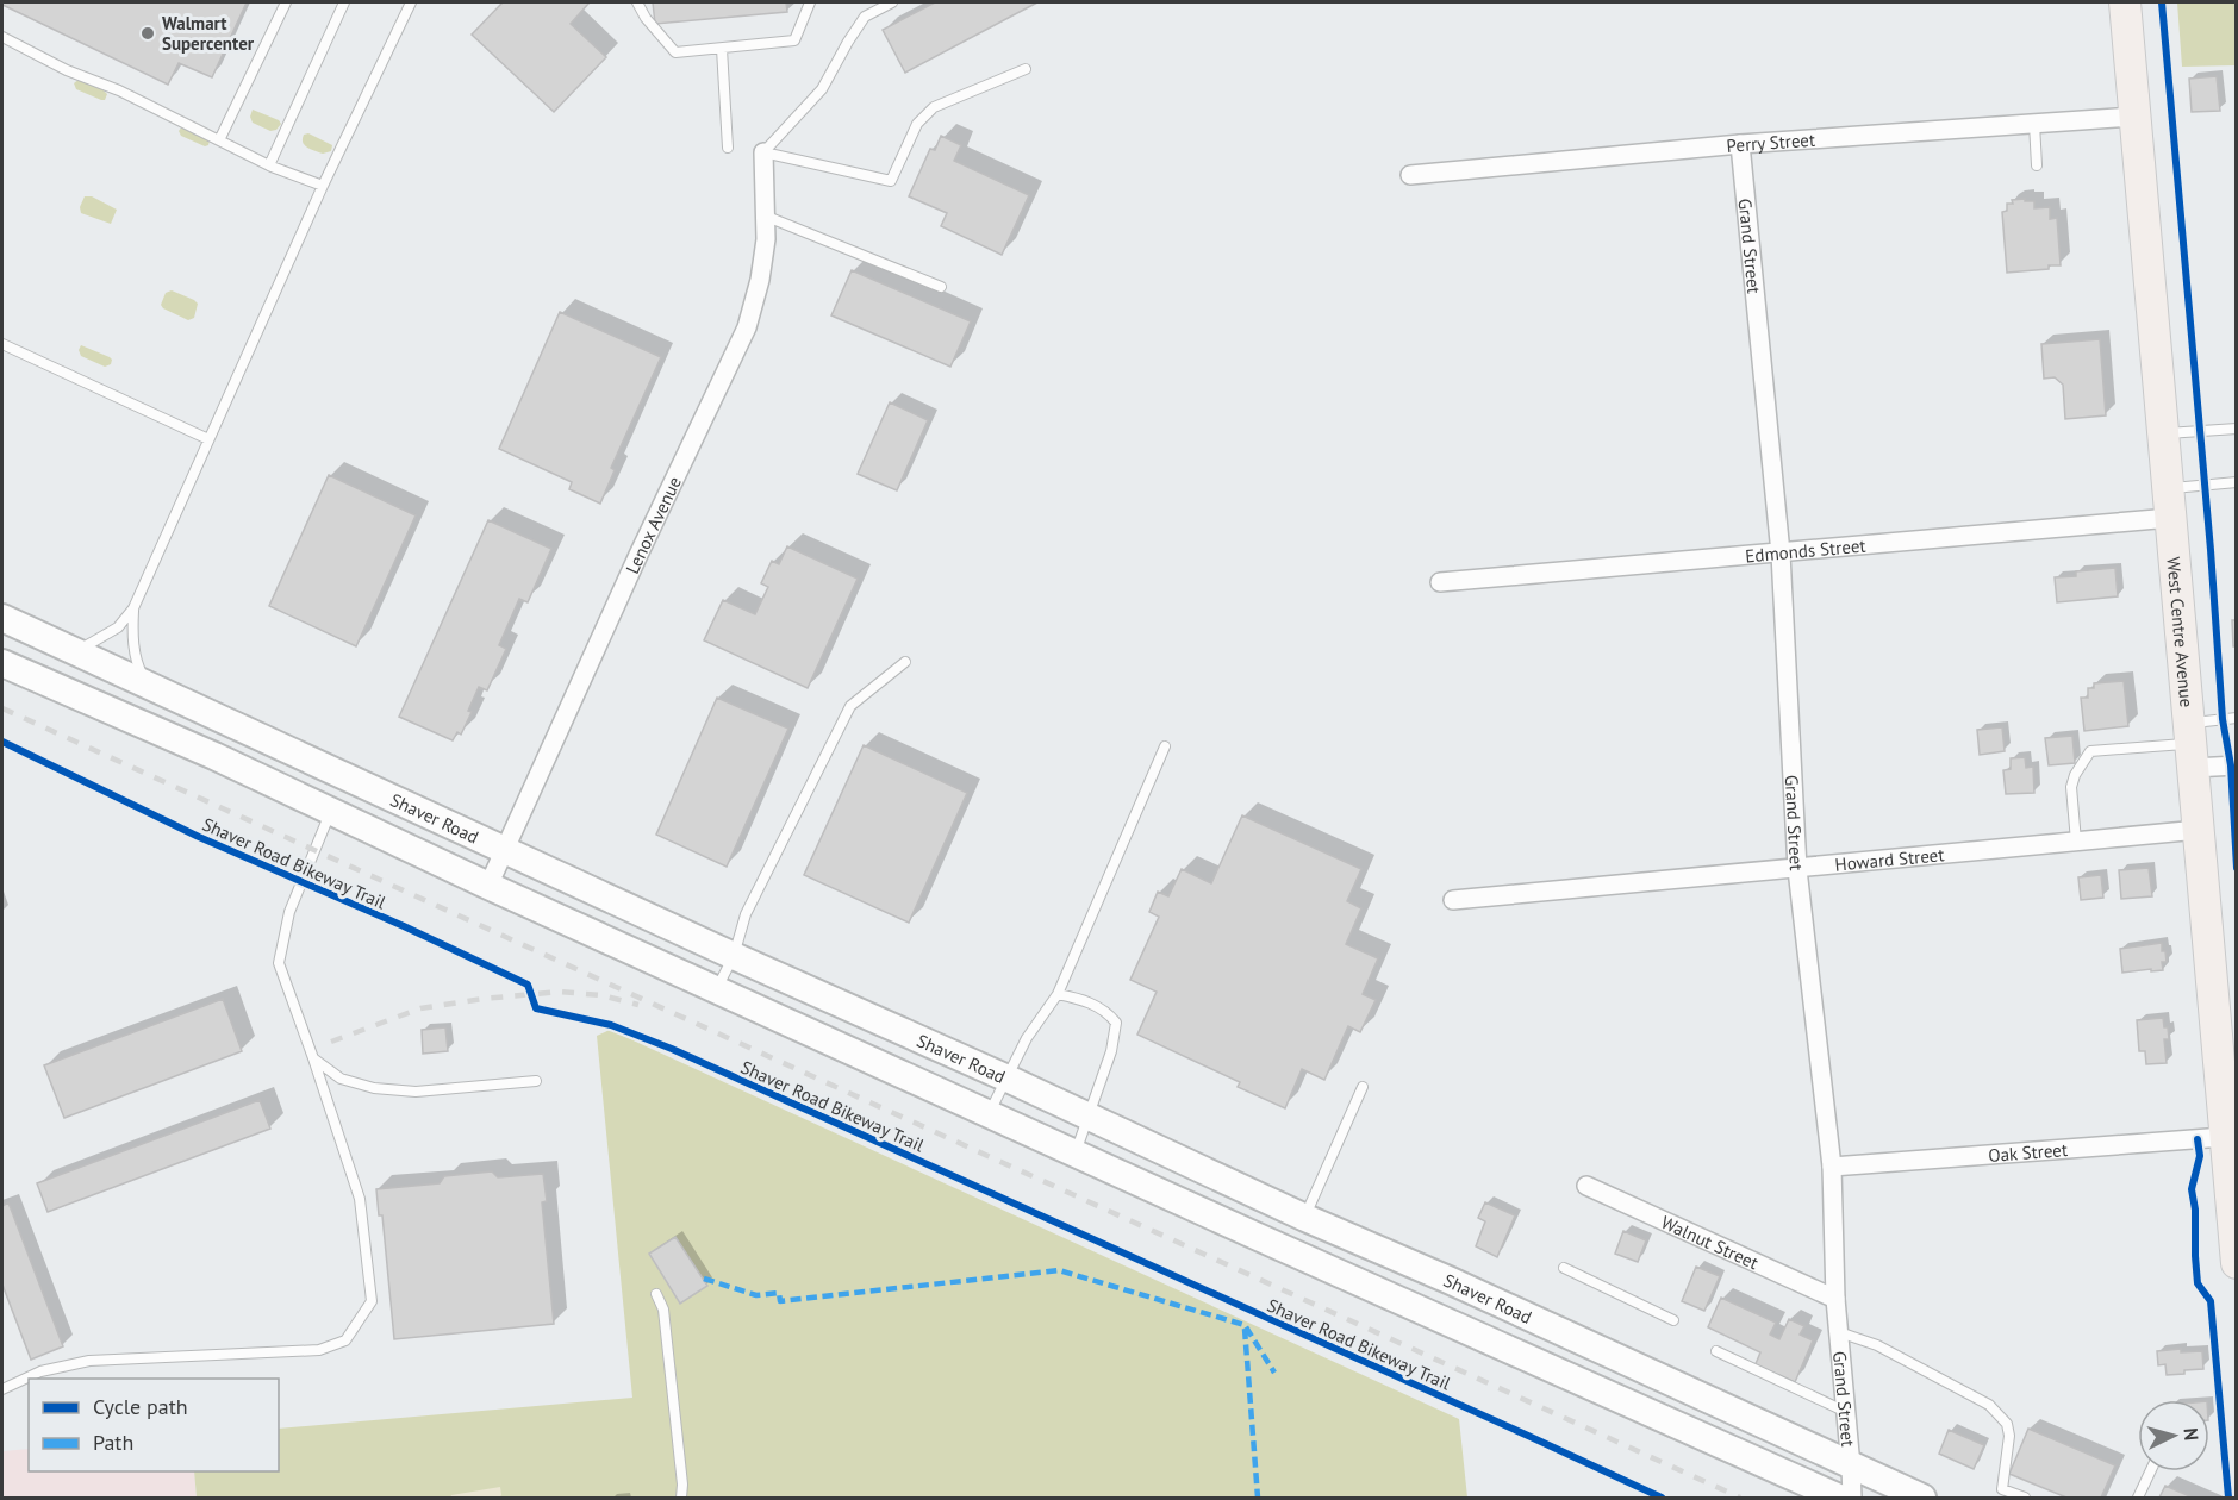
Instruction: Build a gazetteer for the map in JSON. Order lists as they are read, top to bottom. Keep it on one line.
{"streets":{"main road":["West Centre Avenue","Shaver Road"],"street":["Perry Street","Grand Street","Lenox Avenue","Edmonds Street","Howard Street","Oak Street","Walnut Street"],"cycle path":["Shaver Road Bikeway Trail"]},"crossings":[["Perry Street","Grand Street"],["Perry Street","West Centre Avenue"],["Grand Street","Edmonds Street"],["Grand Street","Shaver Road"],["Grand Street","Howard Street"],["Grand Street","Oak Street"],["Grand Street","Walnut Street"],["Lenox Avenue","Shaver Road"],["Edmonds Street","West Centre Avenue"],["West Centre Avenue","Howard Street"],["West Centre Avenue","Oak Street"]],"places":["Walmart Supercenter"],"legend":["Cycle path","Path"],"north":"right"}
